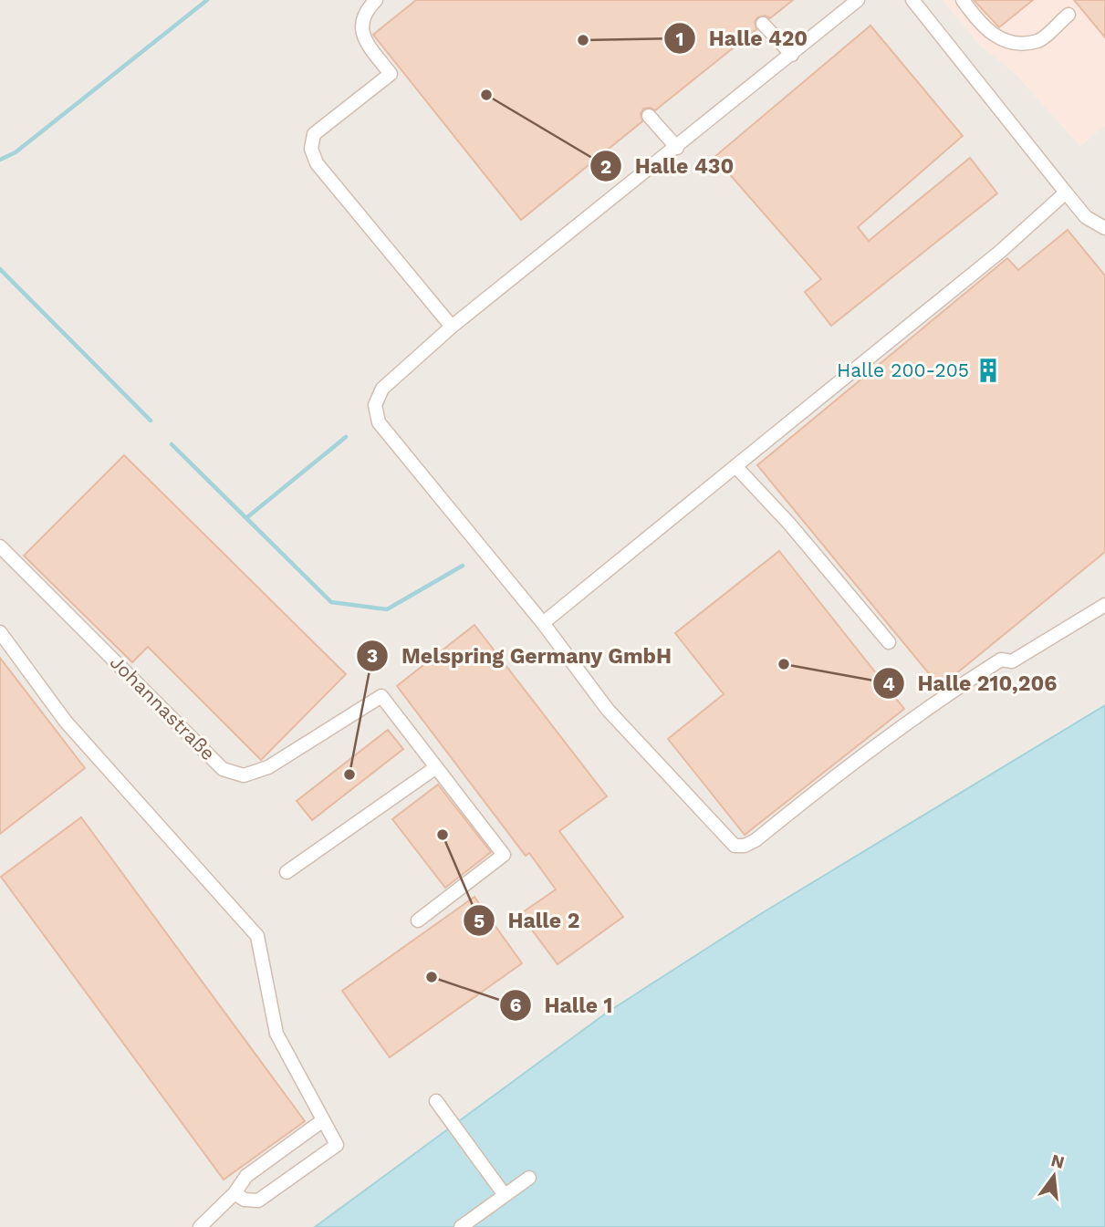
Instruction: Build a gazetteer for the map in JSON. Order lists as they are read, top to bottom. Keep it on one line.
{"streets":{"street":["Johannastraße"]},"places":{"other":["Halle 420","Halle 430","Halle 210,206","Melspring Germany GmbH","Halle 2","Halle 1"],"building":["Halle 200-205"]},"north":"top"}
